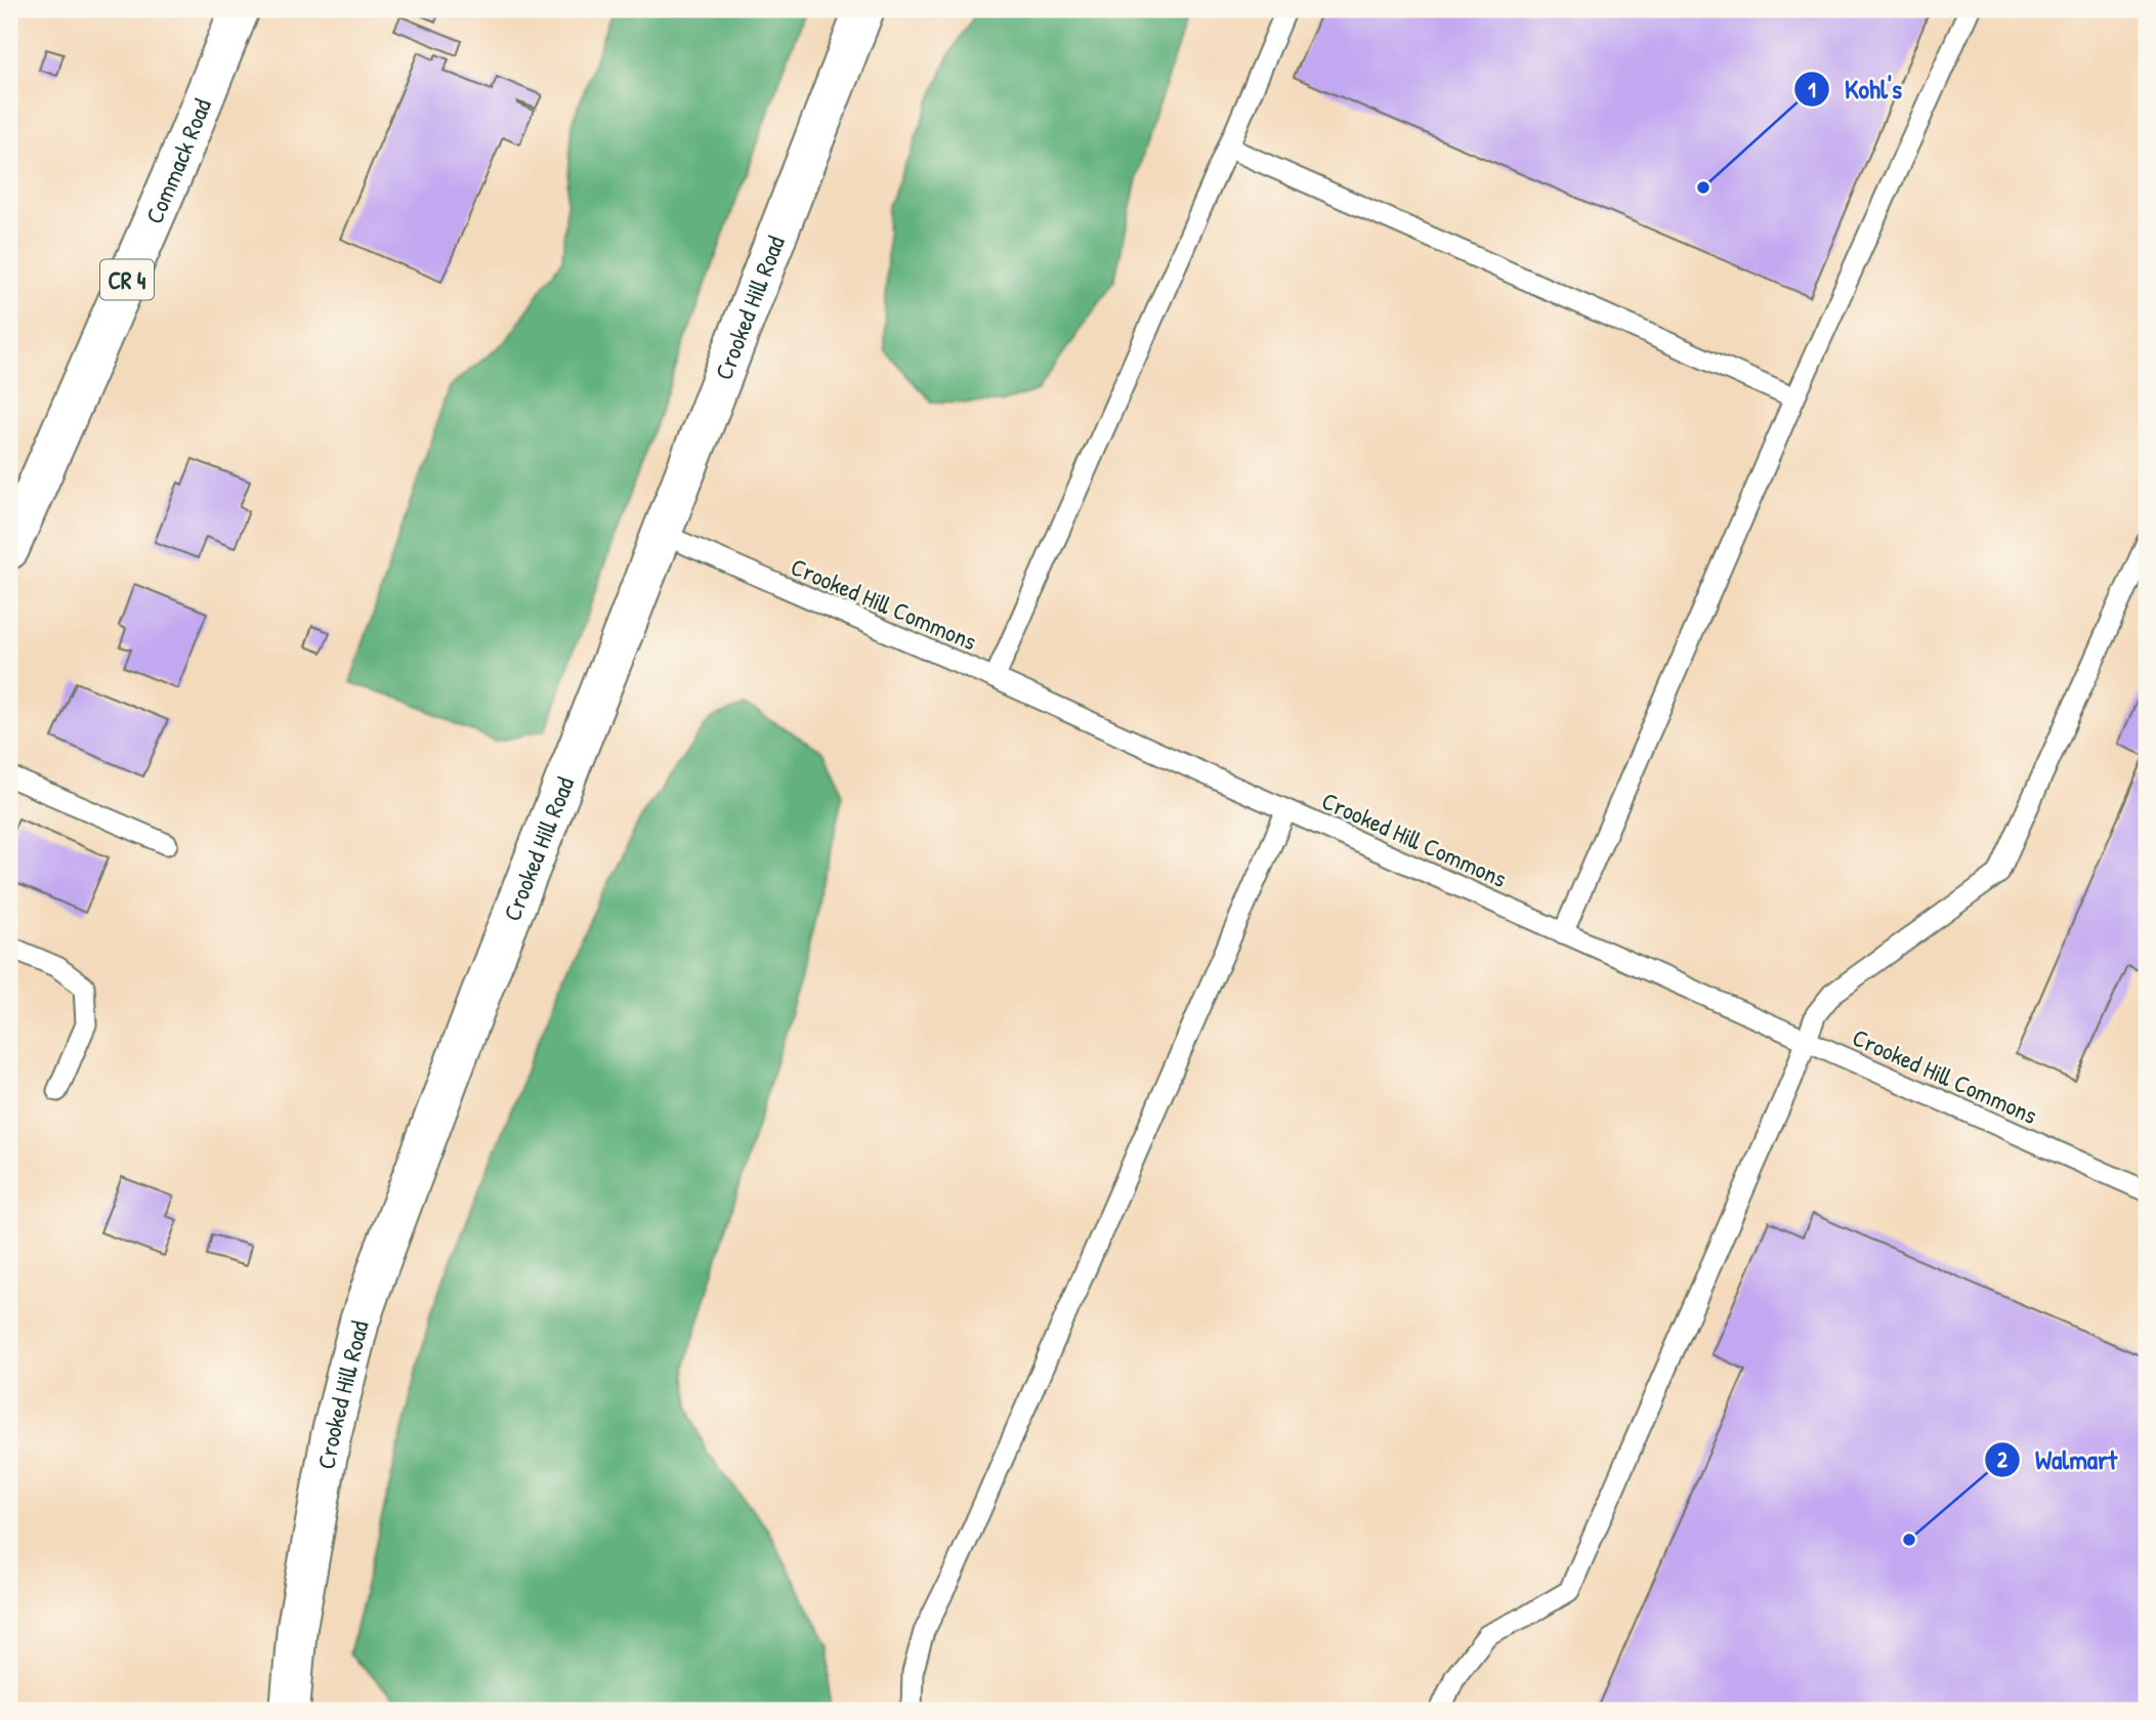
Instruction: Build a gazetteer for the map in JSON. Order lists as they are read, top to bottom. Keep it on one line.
{"streets":{"main road":["Commack Road","CR 4","Crooked Hill Road"],"lane":["Crooked Hill Commons"]},"crossings":[["Crooked Hill Road","Crooked Hill Commons"]],"places":["Kohl's","Walmart"]}
